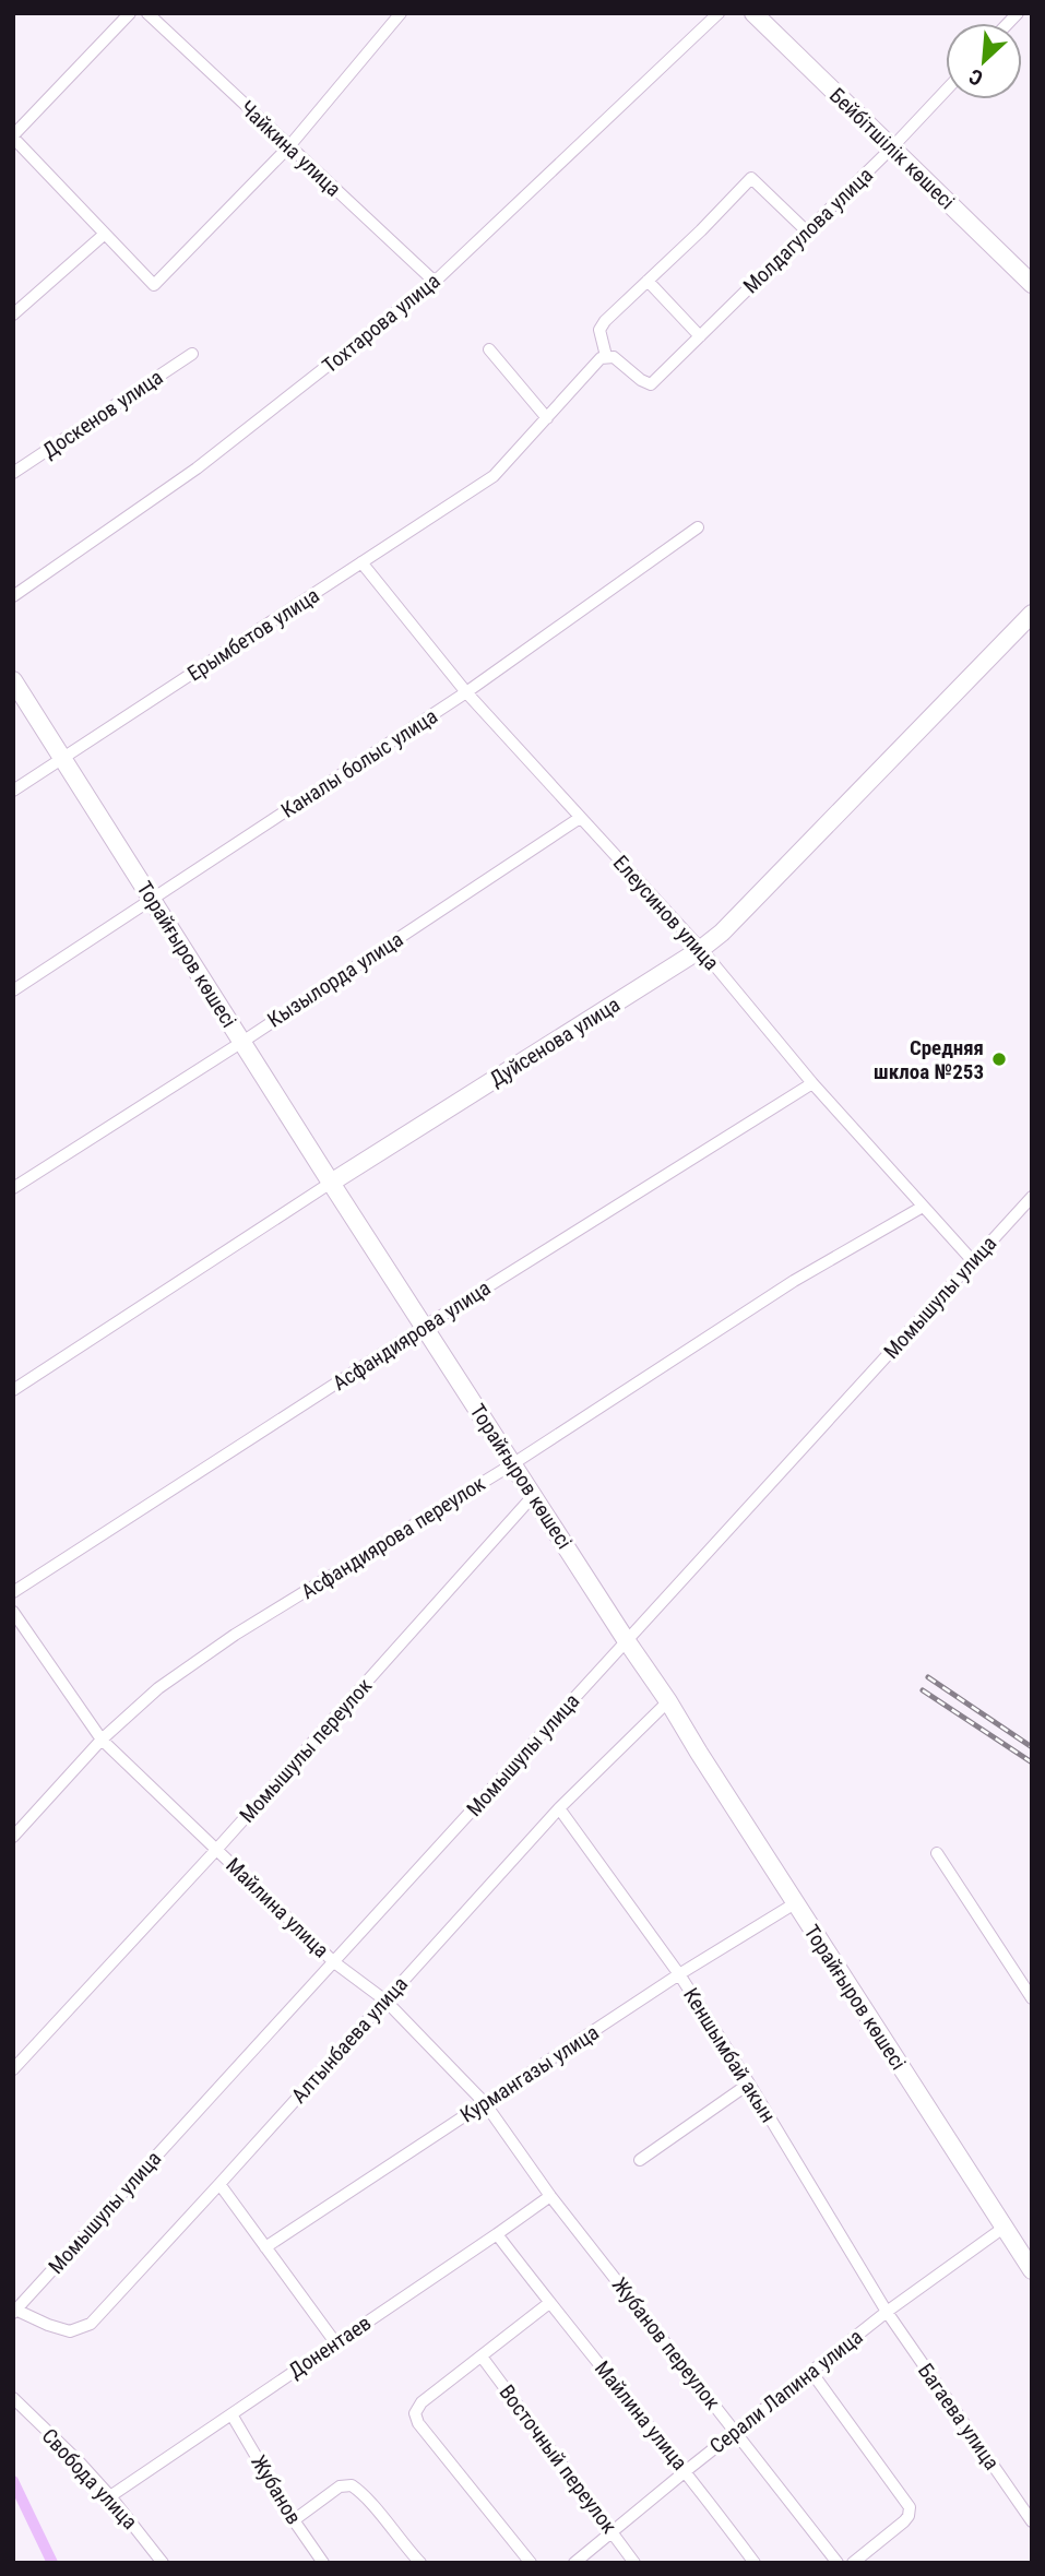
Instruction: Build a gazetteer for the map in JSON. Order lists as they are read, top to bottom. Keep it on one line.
{"streets":{"street":["Чайкина улица","Бейбітшілік көшесі","Молдагулова улица","Тохтарова улица","Доскенов улица","Ерымбетов улица","Каналы болыс улица","Елеусинов улица","Торайғыров көшесі","Кызылорда улица","Дуйсенова улица","Момышулы улица","Асфандиярова улица","Асфандиярова переулок","Момышулы переулок","Майлина улица","Алтынбаева улица","Кеншымбай акын","Курмангазы улица","Жубанов переулок","Донентаев","Серали Лапина улица","Багаева улица","Восточный переулок","Свобода улица","Жубанов"]},"crossings":[["Чайкина улица","Тохтарова улица"],["Бейбітшілік көшесі","Молдагулова улица"],["Молдагулова улица","Ерымбетов улица"],["Ерымбетов улица","Елеусинов улица"],["Ерымбетов улица","Торайғыров көшесі"],["Каналы болыс улица","Елеусинов улица"],["Каналы болыс улица","Торайғыров көшесі"],["Елеусинов улица","Кызылорда улица"],["Елеусинов улица","Дуйсенова улица"],["Елеусинов улица","Момышулы улица"],["Елеусинов улица","Асфандиярова улица"],["Елеусинов улица","Асфандиярова переулок"],["Торайғыров көшесі","Кызылорда улица"],["Торайғыров көшесі","Дуйсенова улица"],["Торайғыров көшесі","Момышулы улица"],["Торайғыров көшесі","Асфандиярова улица"],["Торайғыров көшесі","Асфандиярова переулок"],["Торайғыров көшесі","Момышулы переулок"],["Торайғыров көшесі","Алтынбаева улица"],["Торайғыров көшесі","Курмангазы улица"],["Торайғыров көшесі","Серали Лапина улица"],["Момышулы улица","Майлина улица"],["Момышулы улица","Алтынбаева улица"],["Асфандиярова переулок","Майлина улица"],["Момышулы переулок","Майлина улица"],["Майлина улица","Алтынбаева улица"],["Майлина улица","Курмангазы улица"],["Майлина улица","Жубанов переулок"],["Майлина улица","Донентаев"],["Майлина улица","Серали Лапина улица"],["Алтынбаева улица","Кеншымбай акын"],["Кеншымбай акын","Курмангазы улица"],["Кеншымбай акын","Серали Лапина улица"],["Кеншымбай акын","Багаева улица"],["Жубанов переулок","Донентаев"],["Жубанов переулок","Серали Лапина улица"],["Донентаев","Свобода улица"],["Донентаев","Жубанов"],["Серали Лапина улица","Багаева улица"],["Серали Лапина улица","Восточный переулок"]],"places":["Средняя шклоа №253"],"north":"bottom left"}
